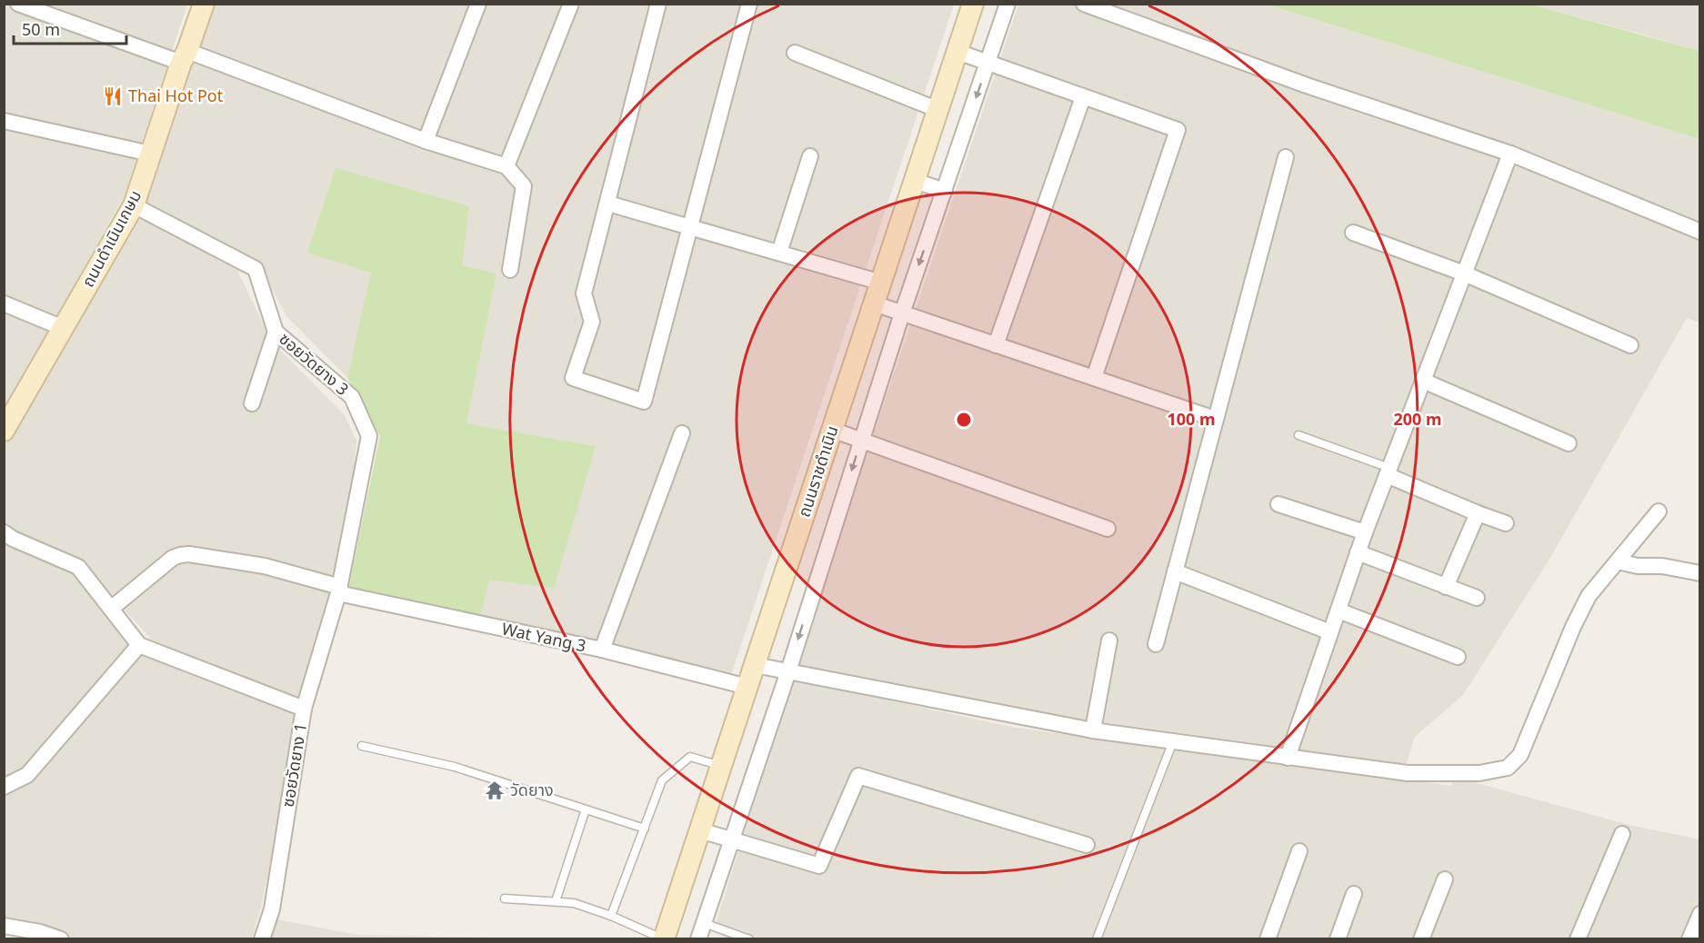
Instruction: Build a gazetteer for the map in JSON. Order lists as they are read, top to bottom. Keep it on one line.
{"streets":{"main road":["ถนนดำเนินเกษม","ถนนราชดำเนิน"],"street":["ซอยวัดยาง 3","Wat Yang 3","ซอยวัดยาง 1"]},"crossings":[["ถนนดำเนินเกษม","ซอยวัดยาง 3"],["ซอยวัดยาง 3","Wat Yang 3"],["ซอยวัดยาง 3","ซอยวัดยาง 1"],["ถนนราชดำเนิน","Wat Yang 3"],["Wat Yang 3","ซอยวัดยาง 1"]],"places":{"restaurant":["Thai Hot Pot"],"temple":["วัดยาง"]},"scale_bar":"50 m","rings":["100 m","200 m"]}
